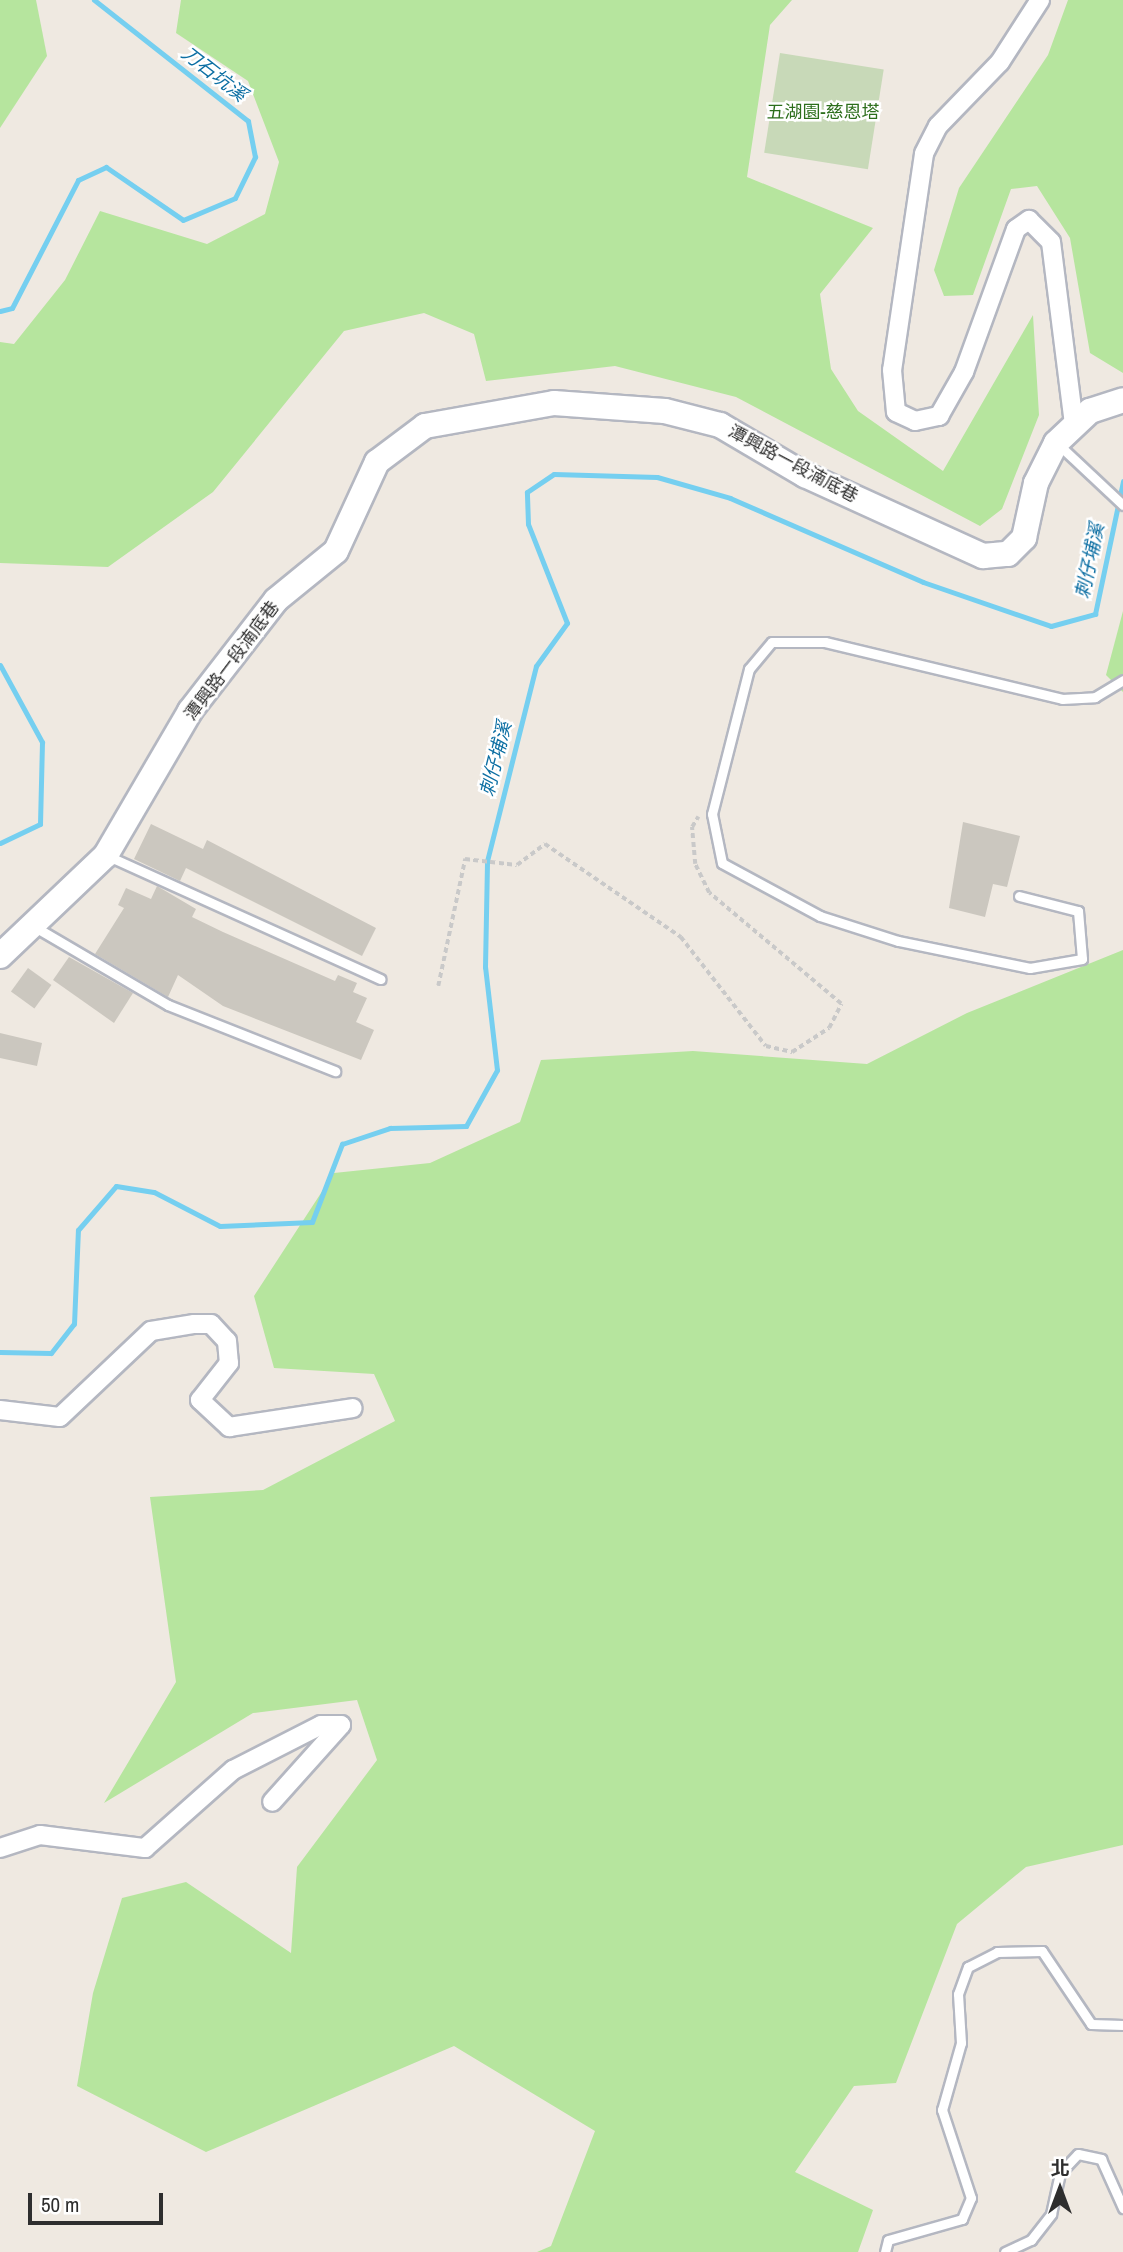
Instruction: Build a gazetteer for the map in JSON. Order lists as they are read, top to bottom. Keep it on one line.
{"streets":{"street":["潭興路一段湳底巷"]},"water":["刀石坑溪","刺仔埔溪"],"parks":["五湖園-慈恩塔"],"scale_bar":"50 m","north":"top"}
